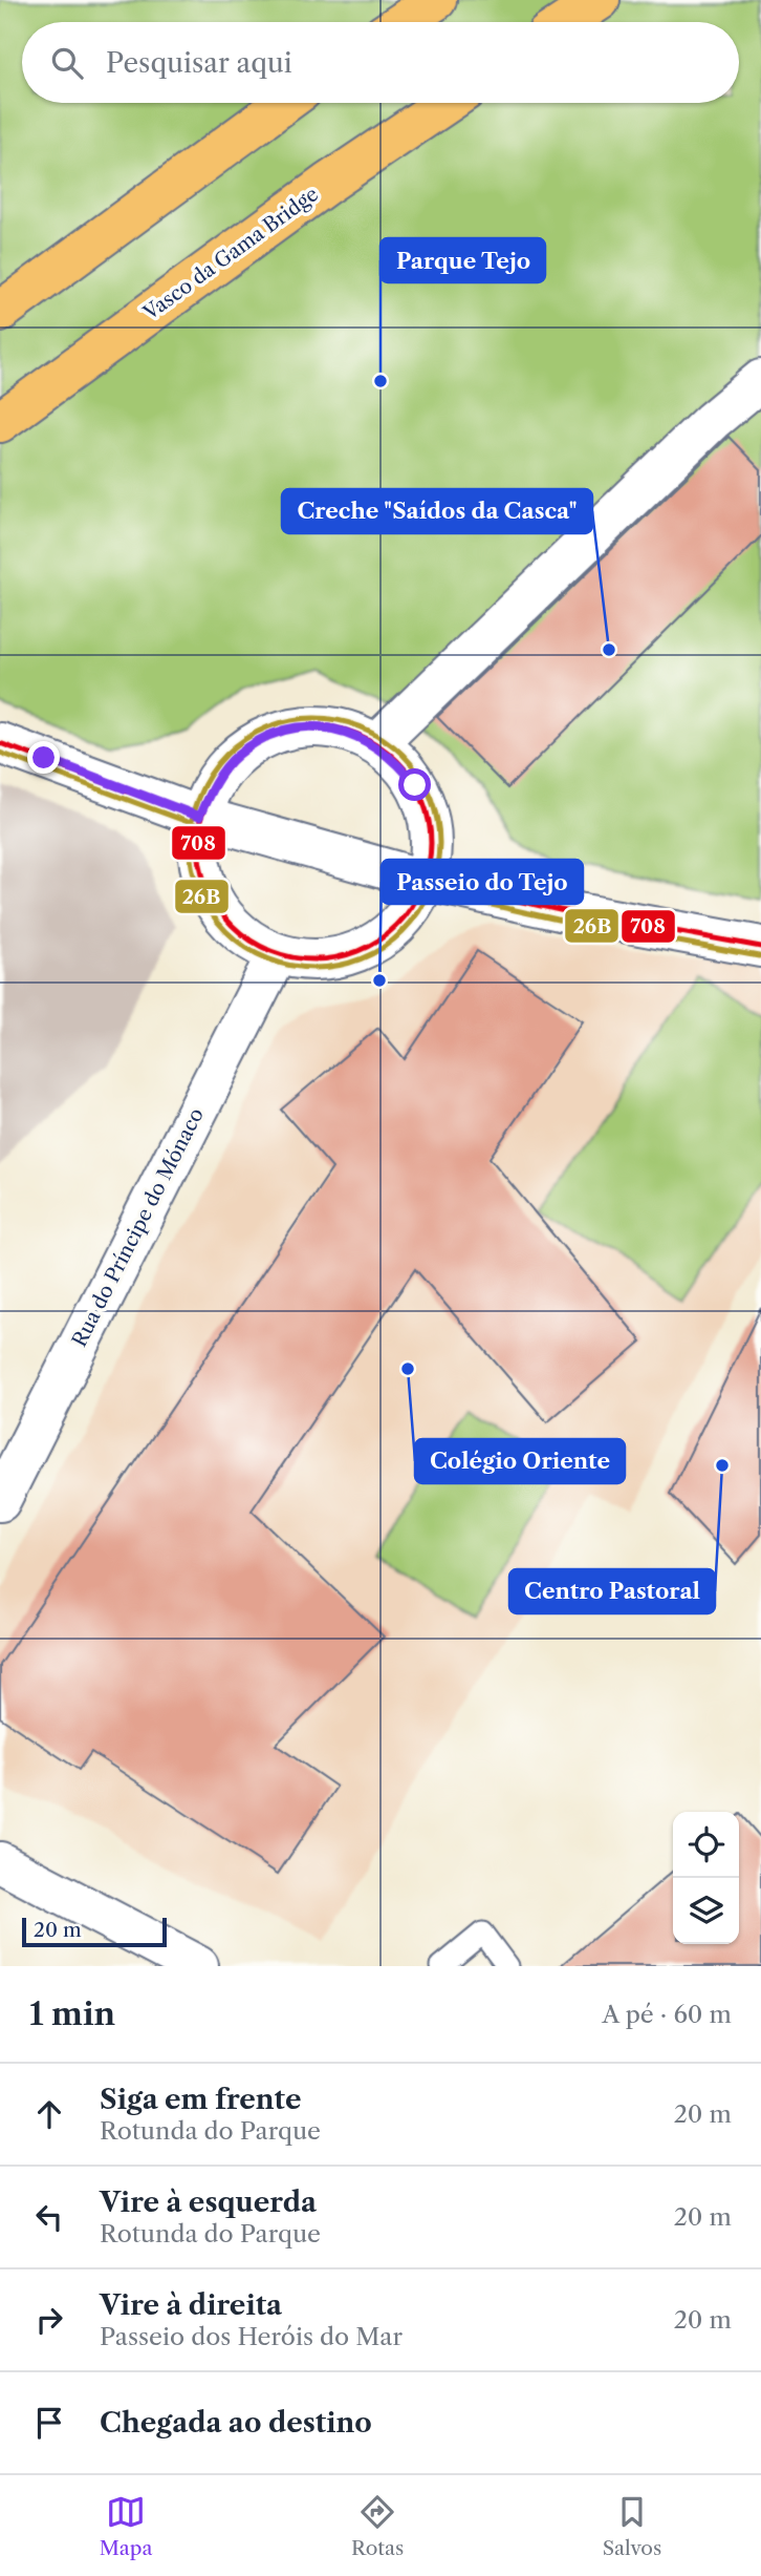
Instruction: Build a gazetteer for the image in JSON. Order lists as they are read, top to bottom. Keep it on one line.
{"streets":{"highway":["Vasco da Gama Bridge"],"street":["Rua do Príncipe do Mónaco"]},"places":["Parque Tejo","Creche \"Saídos da Casca\"","Passeio do Tejo","Colégio Oriente","Centro Pastoral"],"lines":["transit line 26B","transit line 708"],"scale_bar":"20 m","page":{"search":"Pesquisar aqui","scale":"20 m","heading":["1 min","A pé · 60 m"],"list":[["Siga em frente","Rotunda do Parque","20 m"],["Vire à esquerda","Rotunda do Parque","20 m"],["Vire à direita","Passeio dos Heróis do Mar","20 m"],"Chegada ao destino"],"nav":["Mapa","Rotas","Salvos"]}}
